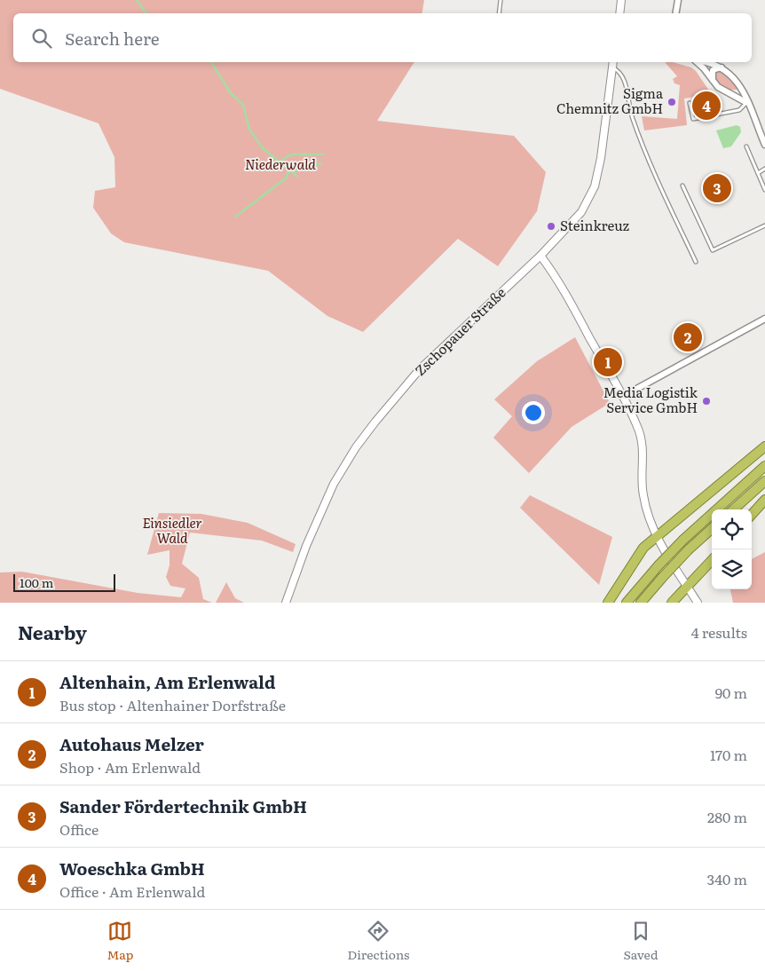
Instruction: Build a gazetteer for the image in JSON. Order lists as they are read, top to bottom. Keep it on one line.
{"streets":{"street":["Zschopauer Straße"]},"parks":["Niederwald","Einsiedler Wald"],"places":["Sigma Chemnitz GmbH","Steinkreuz","Media Logistik Service GmbH"],"scale_bar":"100 m","page":{"search":"Search here","pins":["4","3","2","1"],"scale":"100 m","heading":["Nearby","4 results"],"list":[{"mark":"1","name":"Altenhain, Am Erlenwald","note":"Bus stop · Altenhainer Dorfstraße","value":"90 m"},{"mark":"2","name":"Autohaus Melzer","note":"Shop · Am Erlenwald","value":"170 m"},{"mark":"3","name":"Sander Fördertechnik GmbH","note":"Office","value":"280 m"},{"mark":"4","name":"Woeschka GmbH","note":"Office · Am Erlenwald","value":"340 m"}],"nav":["Map","Directions","Saved"]}}
